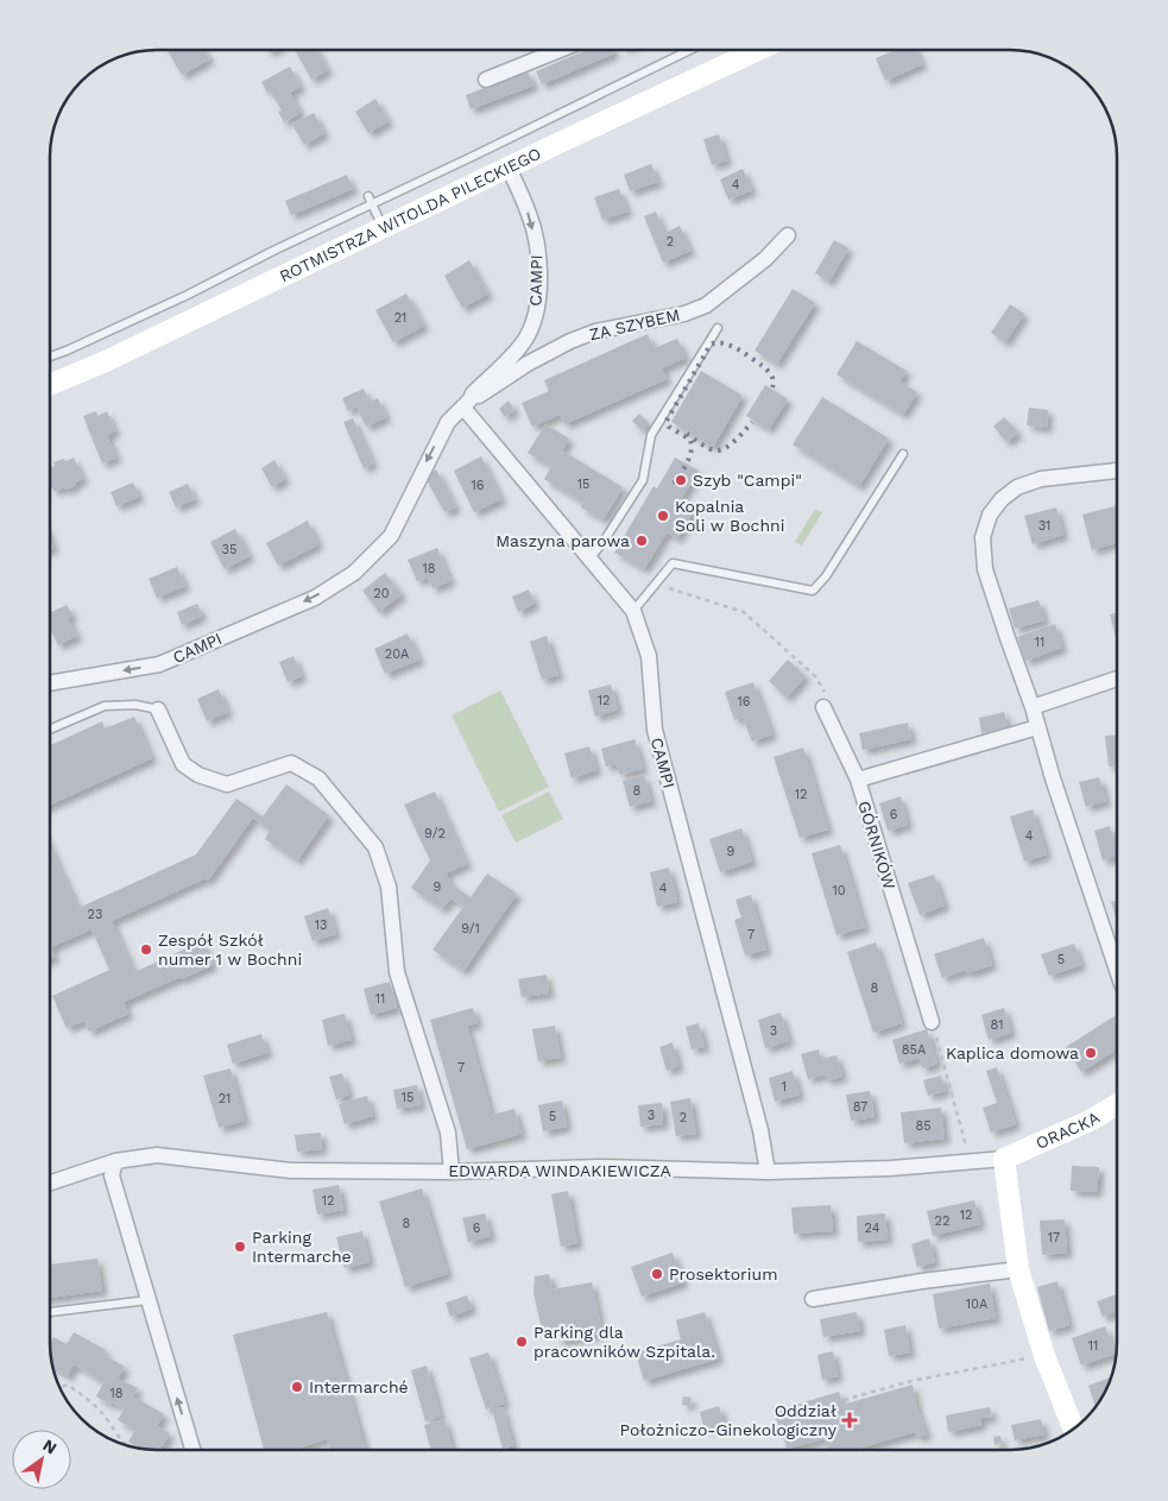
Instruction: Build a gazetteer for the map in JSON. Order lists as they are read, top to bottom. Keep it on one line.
{"streets":{"main road":["ROTMISTRZA WITOLDA PILECKIEGO","ORACKA"],"street":["CAMPI","ZA SZYBEM","GÓRNIKÓW","EDWARDA WINDAKIEWICZA"]},"crossings":[["ROTMISTRZA WITOLDA PILECKIEGO","CAMPI"],["CAMPI","ZA SZYBEM"],["CAMPI","EDWARDA WINDAKIEWICZA"],["ORACKA","EDWARDA WINDAKIEWICZA"]],"one_way":["CAMPI"],"places":{"other":["Szyb \"Campi\"","Kopalnia Soli w Bochni","Maszyna parowa","Zespół Szkół numer 1 w Bochni","Kaplica domowa","Parking Intermarche","Prosektorium","Parking dla pracowników Szpitala.","Intermarché"],"health":["Oddział Położniczo-Ginekologiczny"]},"house_numbers":["4","2","21","15","16","31","35","18","20","11","20A","12","16","8","12","6","9/2","4","9","9","4","10","23","13","9/1","7","5","8","11","81","3","85A","7","1","15","21","87","3","5","2","85","12","12","22","8","6","24","17","10A","11","18"],"north":"top right"}
